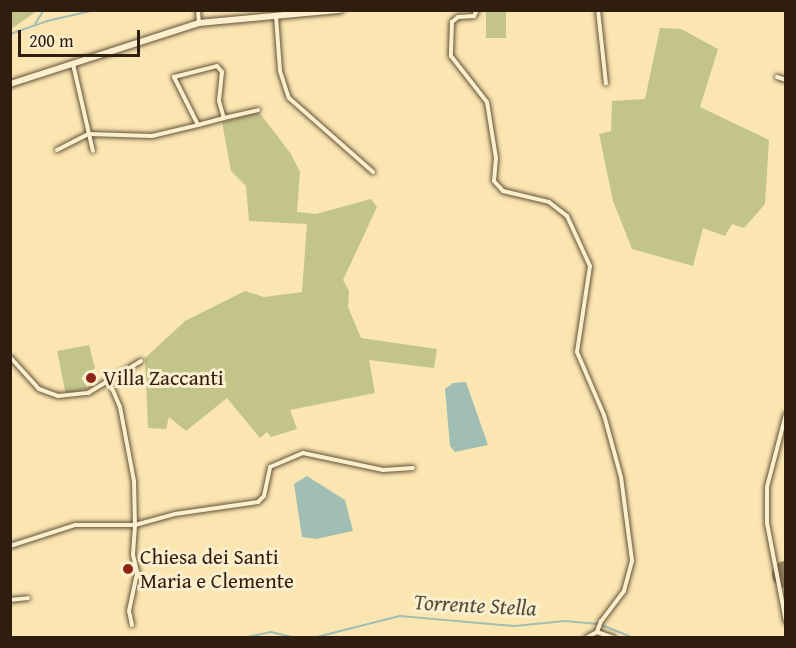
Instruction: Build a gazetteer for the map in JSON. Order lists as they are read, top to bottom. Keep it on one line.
{"water":["Torrente Stella"],"places":["Villa Zaccanti","Chiesa dei Santi Maria e Clemente"],"scale_bar":"200 m"}
